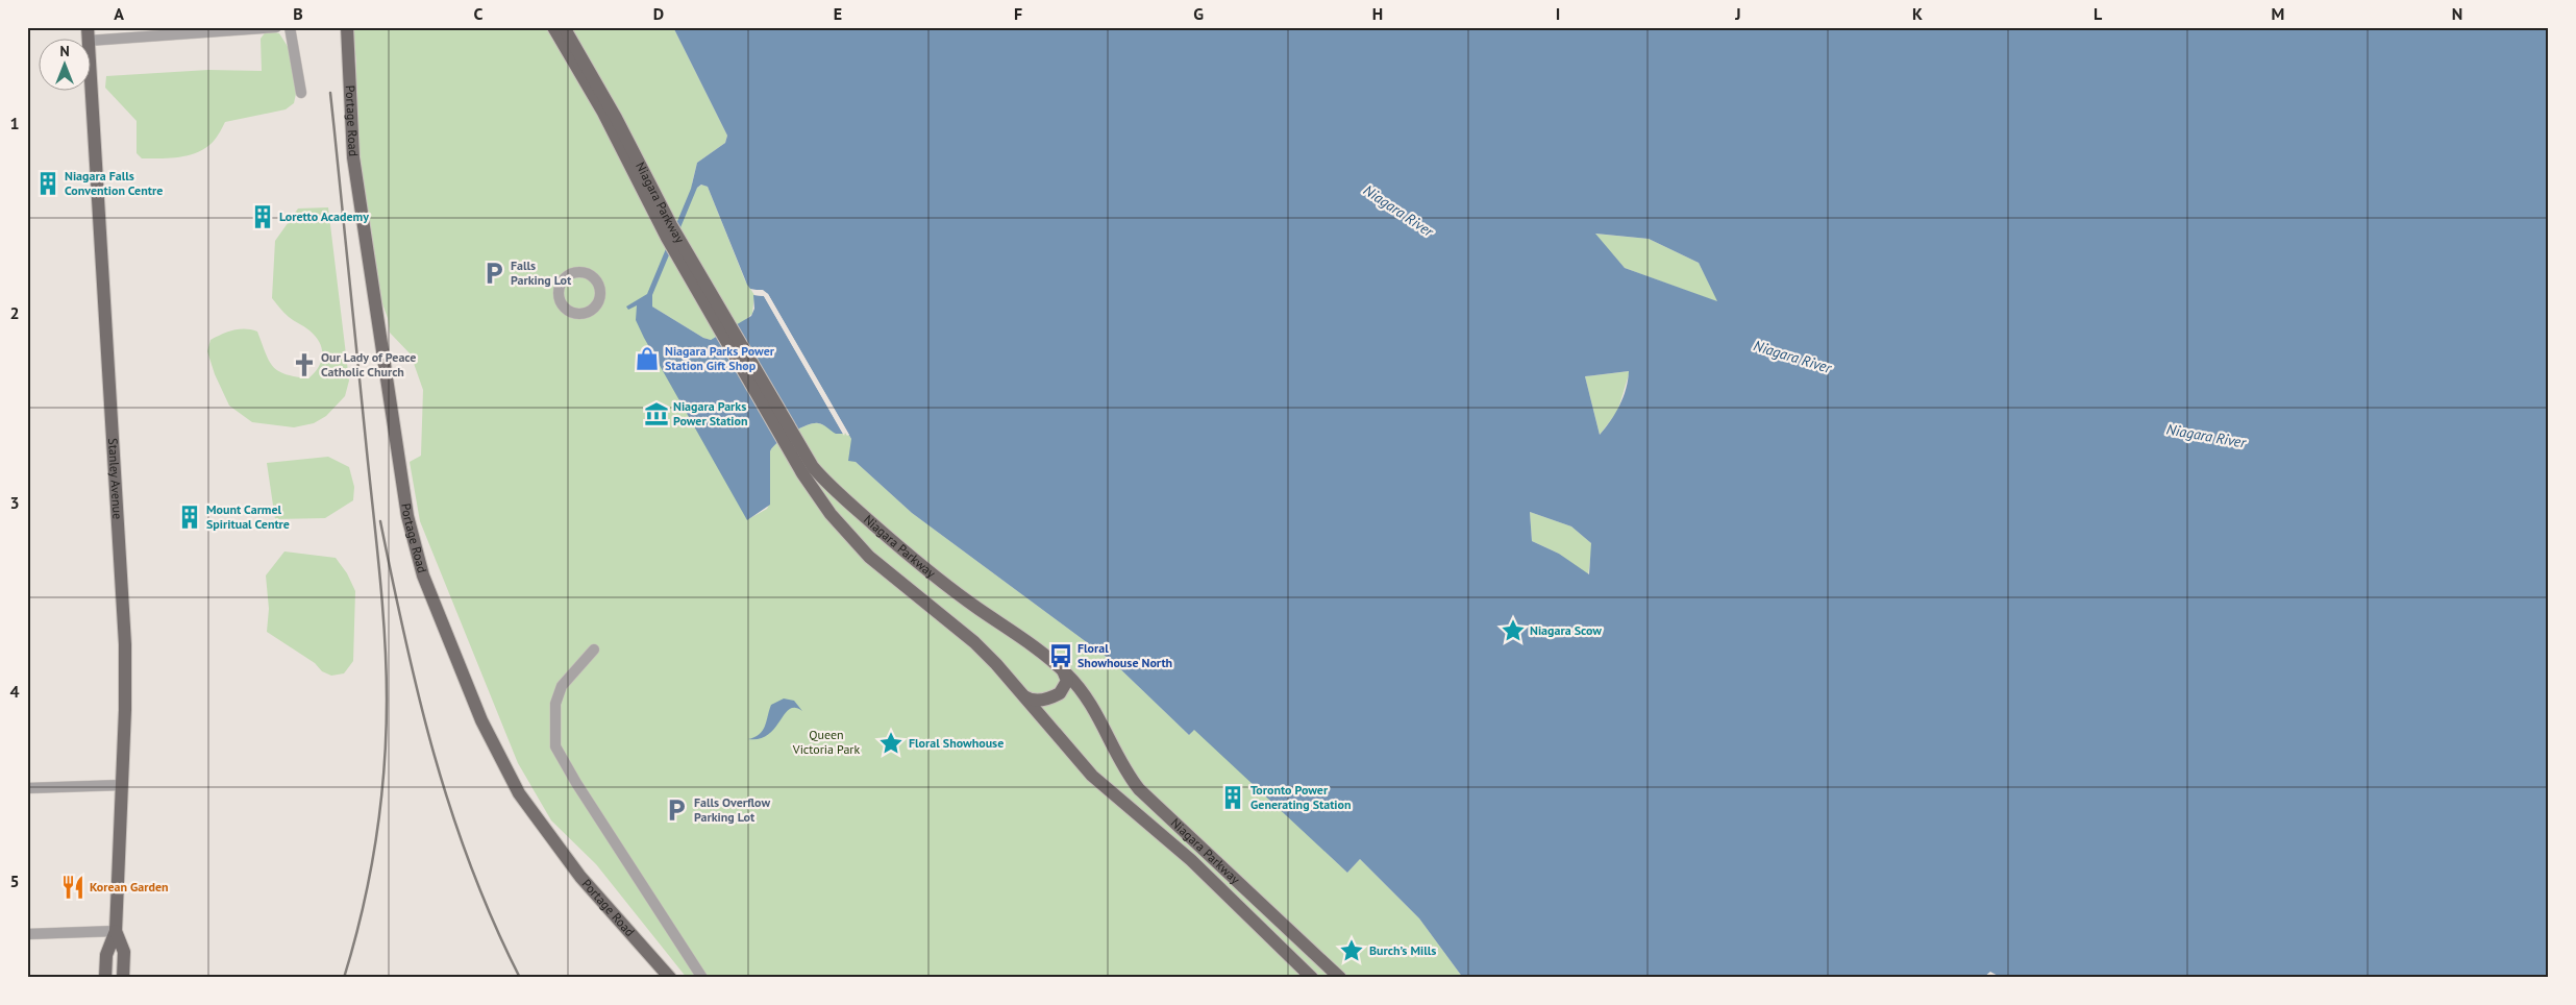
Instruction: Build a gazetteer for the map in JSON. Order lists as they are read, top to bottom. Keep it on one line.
{"streets":{"main road":["Portage Road","Niagara Parkway","Stanley Avenue"]},"water":["Niagara River"],"parks":["Queen Victoria Park"],"places":{"building":["Niagara Falls Convention Centre","Loretto Academy","Mount Carmel Spiritual Centre","Toronto Power Generating Station"],"parking":["Falls Parking Lot","Falls Overflow Parking Lot"],"shop":["Niagara Parks Power Station Gift Shop"],"church":["Our Lady of Peace Catholic Church"],"museum":["Niagara Parks Power Station"],"place":["Niagara Scow","Floral Showhouse","Burch’s Mills"],"bus stop":["Floral Showhouse North"],"restaurant":["Korean Garden"]},"north":"top","grid":{"columns":["A","B","C","D","E","F","G","H","I","J","K","L","M","N"],"rows":["1","2","3","4","5"]}}
